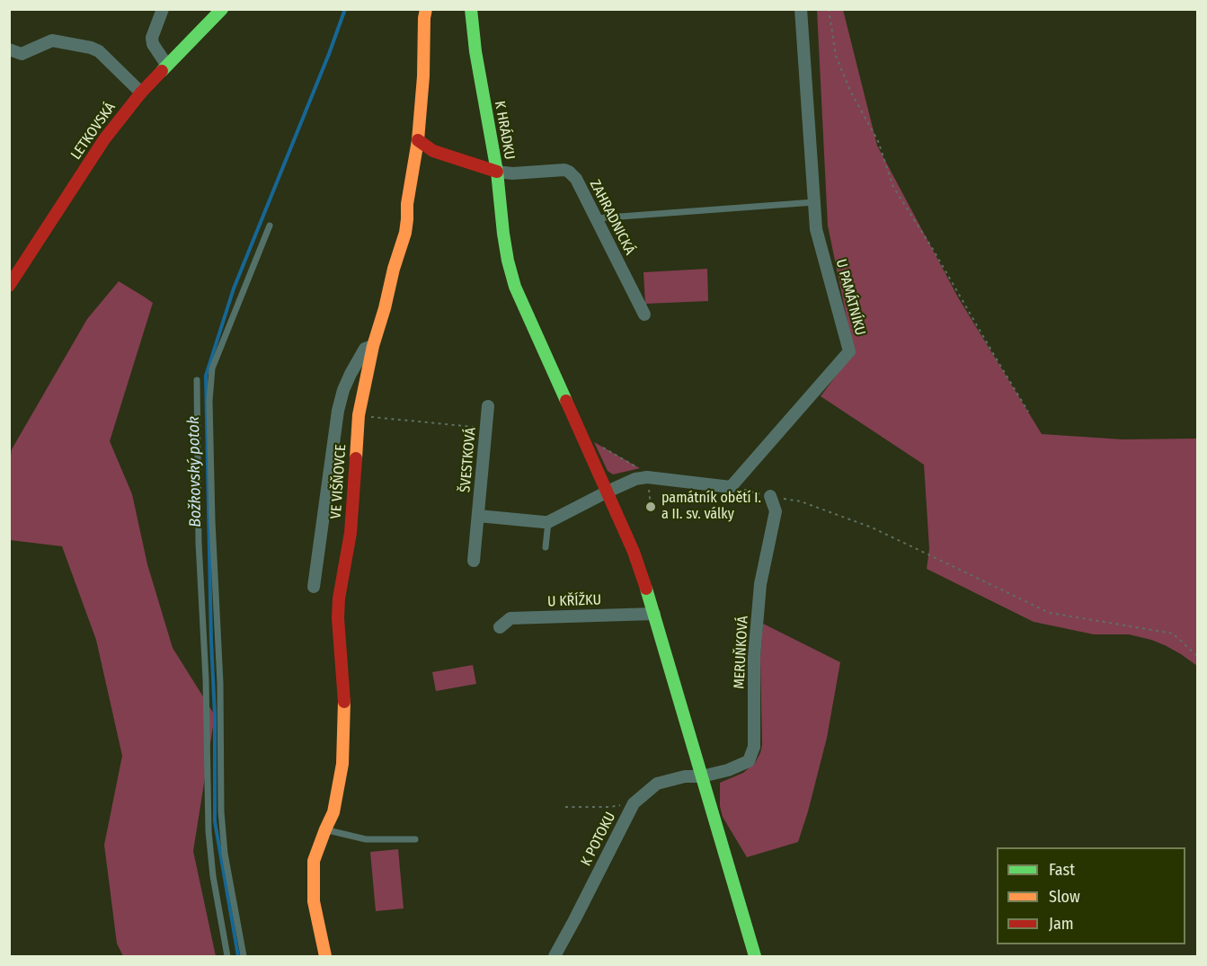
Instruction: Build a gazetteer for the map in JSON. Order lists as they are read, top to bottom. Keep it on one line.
{"streets":{"street":["K HRÁDKU","LETKOVSKÁ","ZAHRADNICKÁ","U PAMÁTNÍKU","ŠVESTKOVÁ","VE VIŠŇOVCE","U KŘÍŽKU","MERUŇKOVÁ","K POTOKU"]},"crossings":[["K HRÁDKU","ZAHRADNICKÁ"],["K HRÁDKU","VE VIŠŇOVCE"],["MERUŇKOVÁ","K POTOKU"]],"water":["Božkovský potok"],"places":["památník obětí I. a II. sv. války"],"legend":["Fast","Slow","Jam"]}
